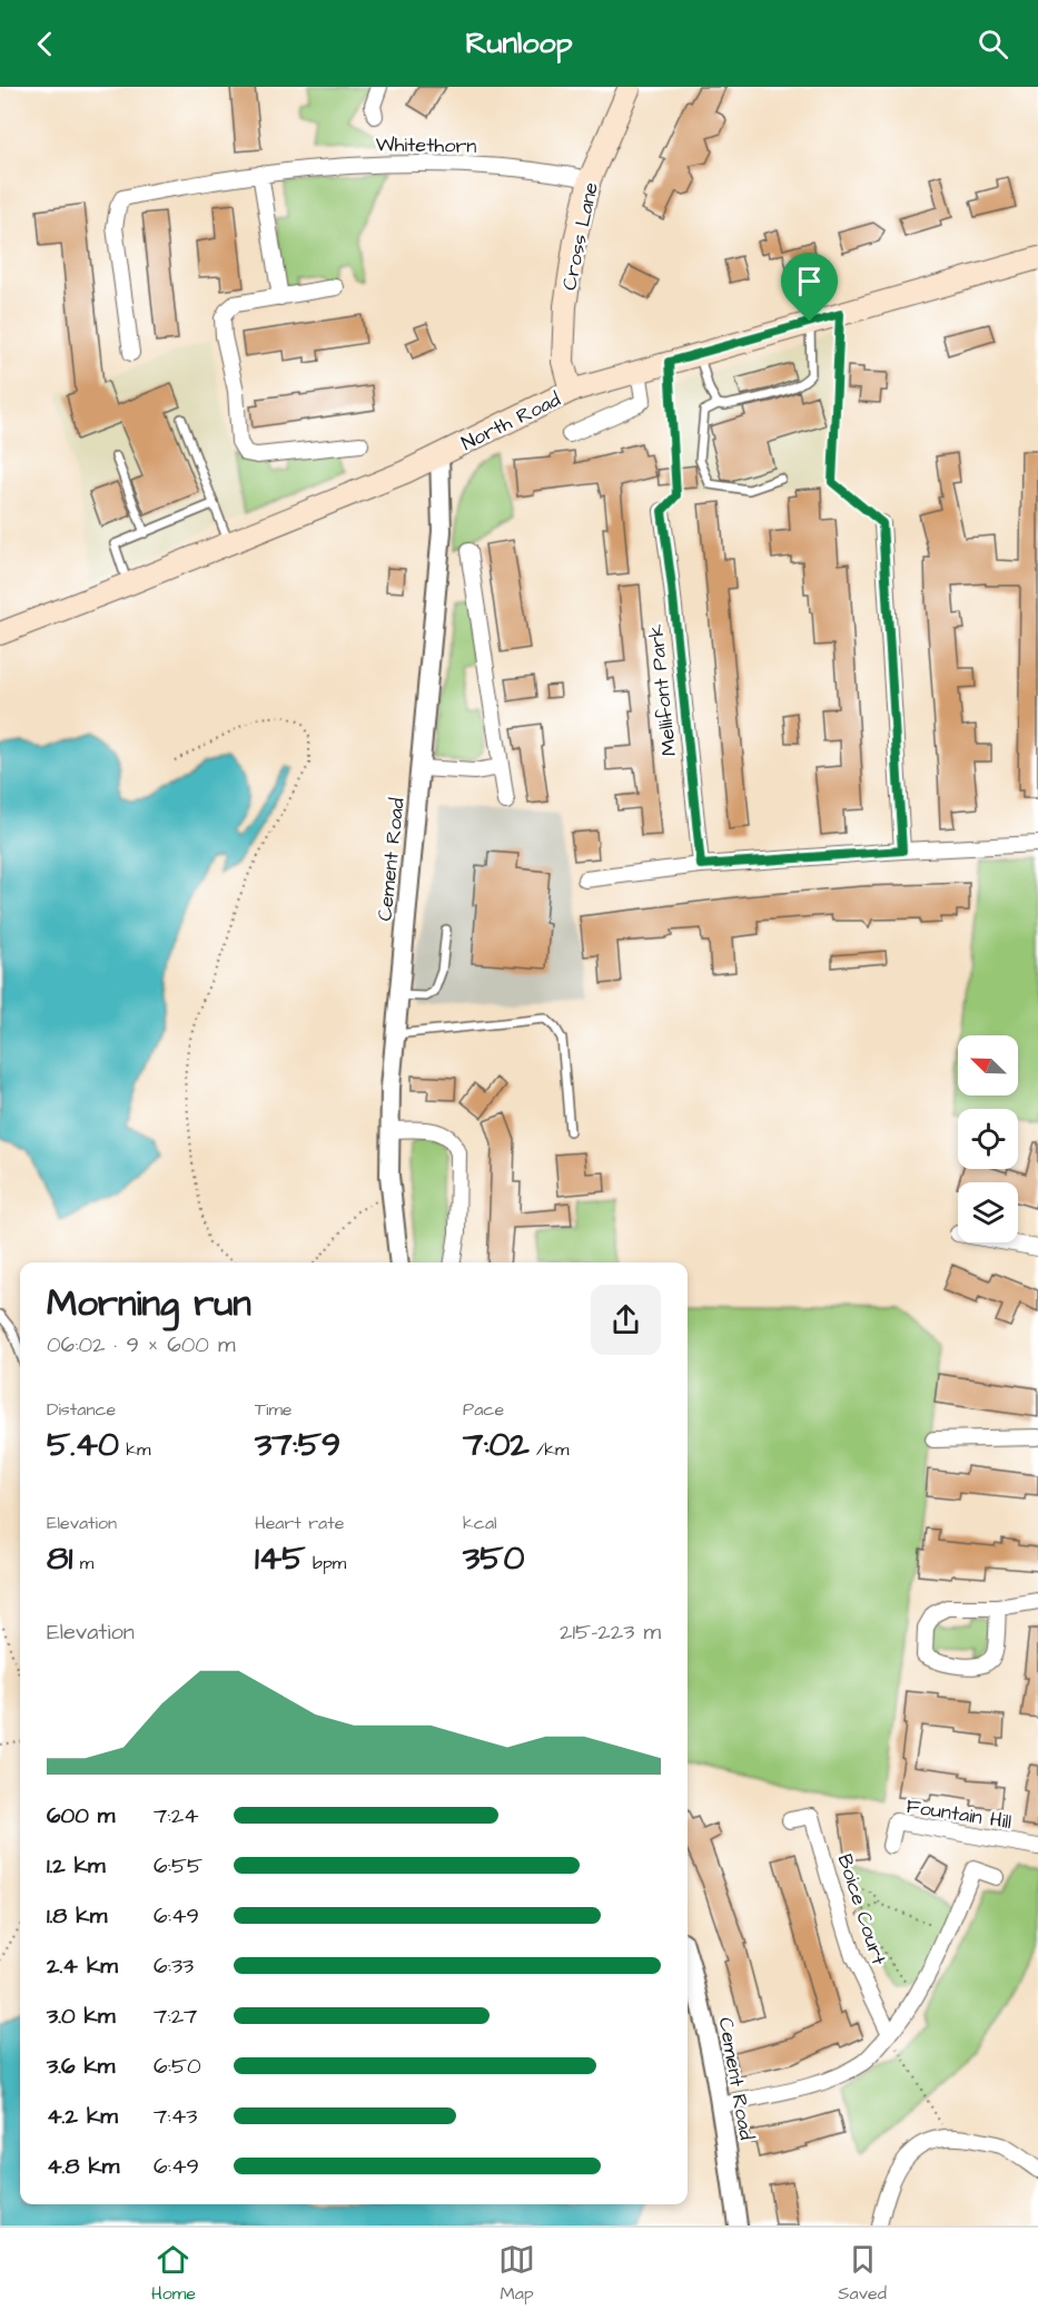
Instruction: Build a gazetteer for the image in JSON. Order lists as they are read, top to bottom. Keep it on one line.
{"streets":{"main road":["Cross Lane","North Road"],"street":["Whitethorn","Mellifont Park","Cement Road","Fountain Hill","Boice Court"]},"crossings":[["Whitethorn","Cross Lane"],["Cross Lane","North Road"],["North Road","Cement Road"]],"north":"top left","page":{"header":"Runloop","heading":["Morning run","06:02 · 9 × 600 m"],"stats":[["Distance","5.40 km"],["Time","37:59"],["Pace","7:02 /km"],["Elevation","81 m"],["Heart rate","145 bpm"],["kcal","350"]],"chart":["Elevation","215–223 m"],"list":[{"name":"600 m","note":"7:24"},{"name":"1.2 km","note":"6:55"},{"name":"1.8 km","note":"6:49"},{"name":"2.4 km","note":"6:33"},{"name":"3.0 km","note":"7:27"},{"name":"3.6 km","note":"6:50"},{"name":"4.2 km","note":"7:43"},{"name":"4.8 km","note":"6:49"}],"tabs":["Home","Map","Saved"]}}
